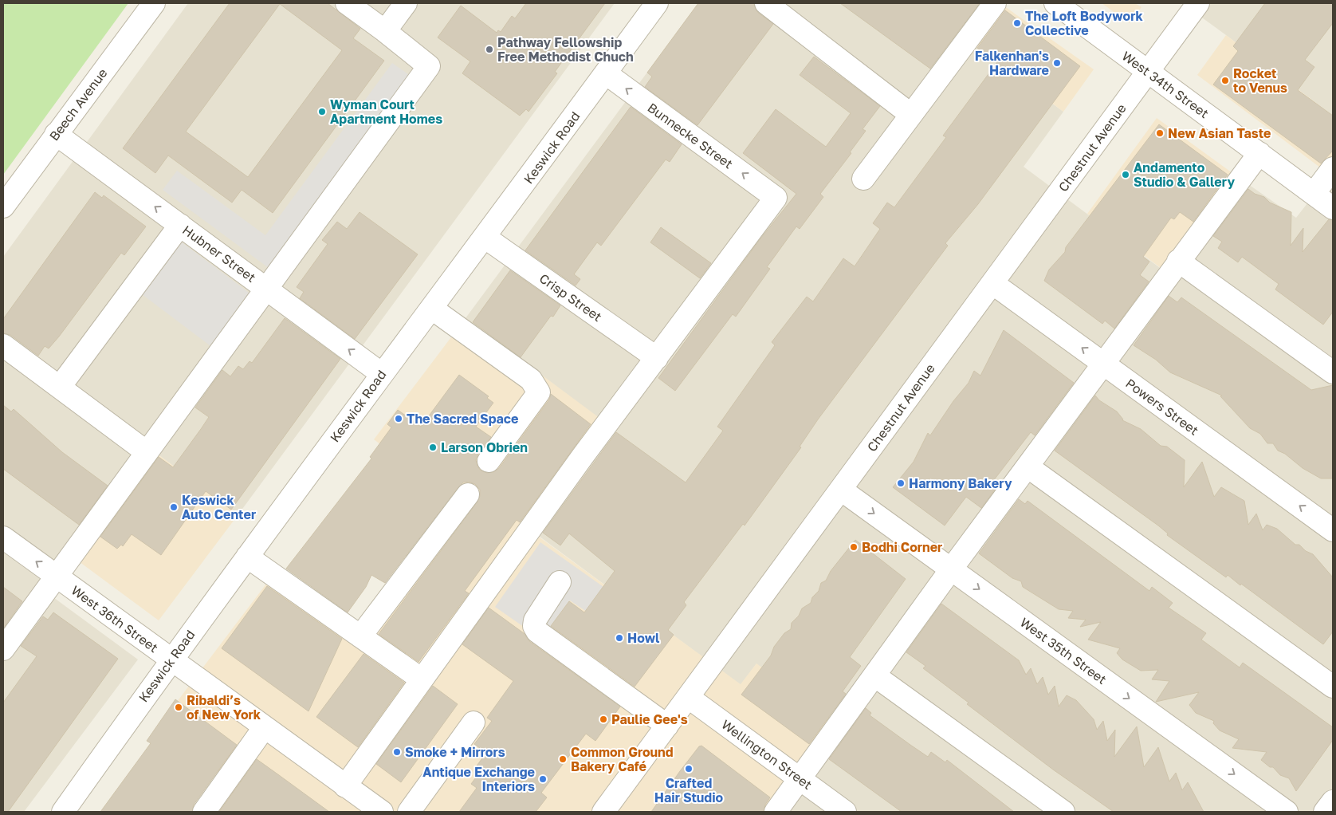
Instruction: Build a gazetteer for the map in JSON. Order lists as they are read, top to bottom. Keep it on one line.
{"streets":{"street":["West 34th Street","Beech Avenue","Bunnecke Street","Keswick Road","Chestnut Avenue","Hubner Street","Crisp Street","Powers Street","West 36th Street","West 35th Street","Wellington Street"]},"crossings":[["West 34th Street","Chestnut Avenue"],["Beech Avenue","Hubner Street"],["Bunnecke Street","Keswick Road"],["Bunnecke Street","Crisp Street"],["Keswick Road","Hubner Street"],["Keswick Road","Crisp Street"],["Keswick Road","West 36th Street"],["Chestnut Avenue","Powers Street"],["Chestnut Avenue","West 35th Street"],["Chestnut Avenue","Wellington Street"]],"one_way":["Hubner Street"],"places":["The Loft Bodywork Collective","Pathway Fellowship Free Methodist Chuch","Falkenhan's Hardware","Rocket to Venus","Wyman Court Apartment Homes","New Asian Taste","Andamento Studio & Gallery","The Sacred Space","Larson Obrien","Harmony Bakery","Keswick Auto Center","Bodhi Corner","Howl","Ribaldi’s of New York","Paulie Gee's","Smoke + Mirrors","Common Ground Bakery Café","Crafted Hair Studio","Antique Exchange Interiors"]}
